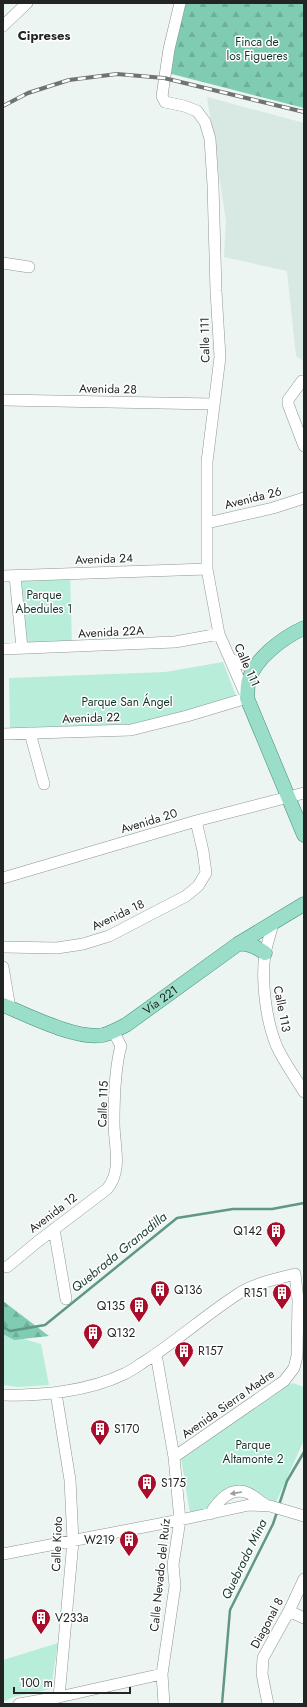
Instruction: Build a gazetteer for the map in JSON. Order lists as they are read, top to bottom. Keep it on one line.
{"streets":{"main road":["Vía 221"],"street":["Calle 111","Avenida 28","Avenida 26","Avenida 24","Avenida 22A","Avenida 22","Avenida 20","Avenida 18","Calle 113","Calle 115","Avenida 12","Avenida Sierra Madre","Calle Kioto","Calle Nevado del Ruíz","Diagonal 8"]},"crossings":[["Calle 111","Avenida 28"],["Calle 111","Avenida 26"],["Calle 111","Avenida 24"],["Calle 111","Avenida 22A"],["Calle 111","Avenida 22"],["Avenida 20","Avenida 18"],["Vía 221","Calle 113"],["Vía 221","Calle 115"],["Calle 115","Avenida 12"],["Avenida Sierra Madre","Calle Nevado del Ruíz"]],"districts":["Cipreses"],"water":["Quebrada Granadilla","Quebrada Mina"],"parks":["Finca de los Figueres","Parque Abedules 1","Parque San Ángel","Parque Altamonte 2"],"places":{"building":["Q142","Q136","R151","Q135","Q132","R157","S170","S175","W219","V233a"]},"scale_bar":"100 m"}
